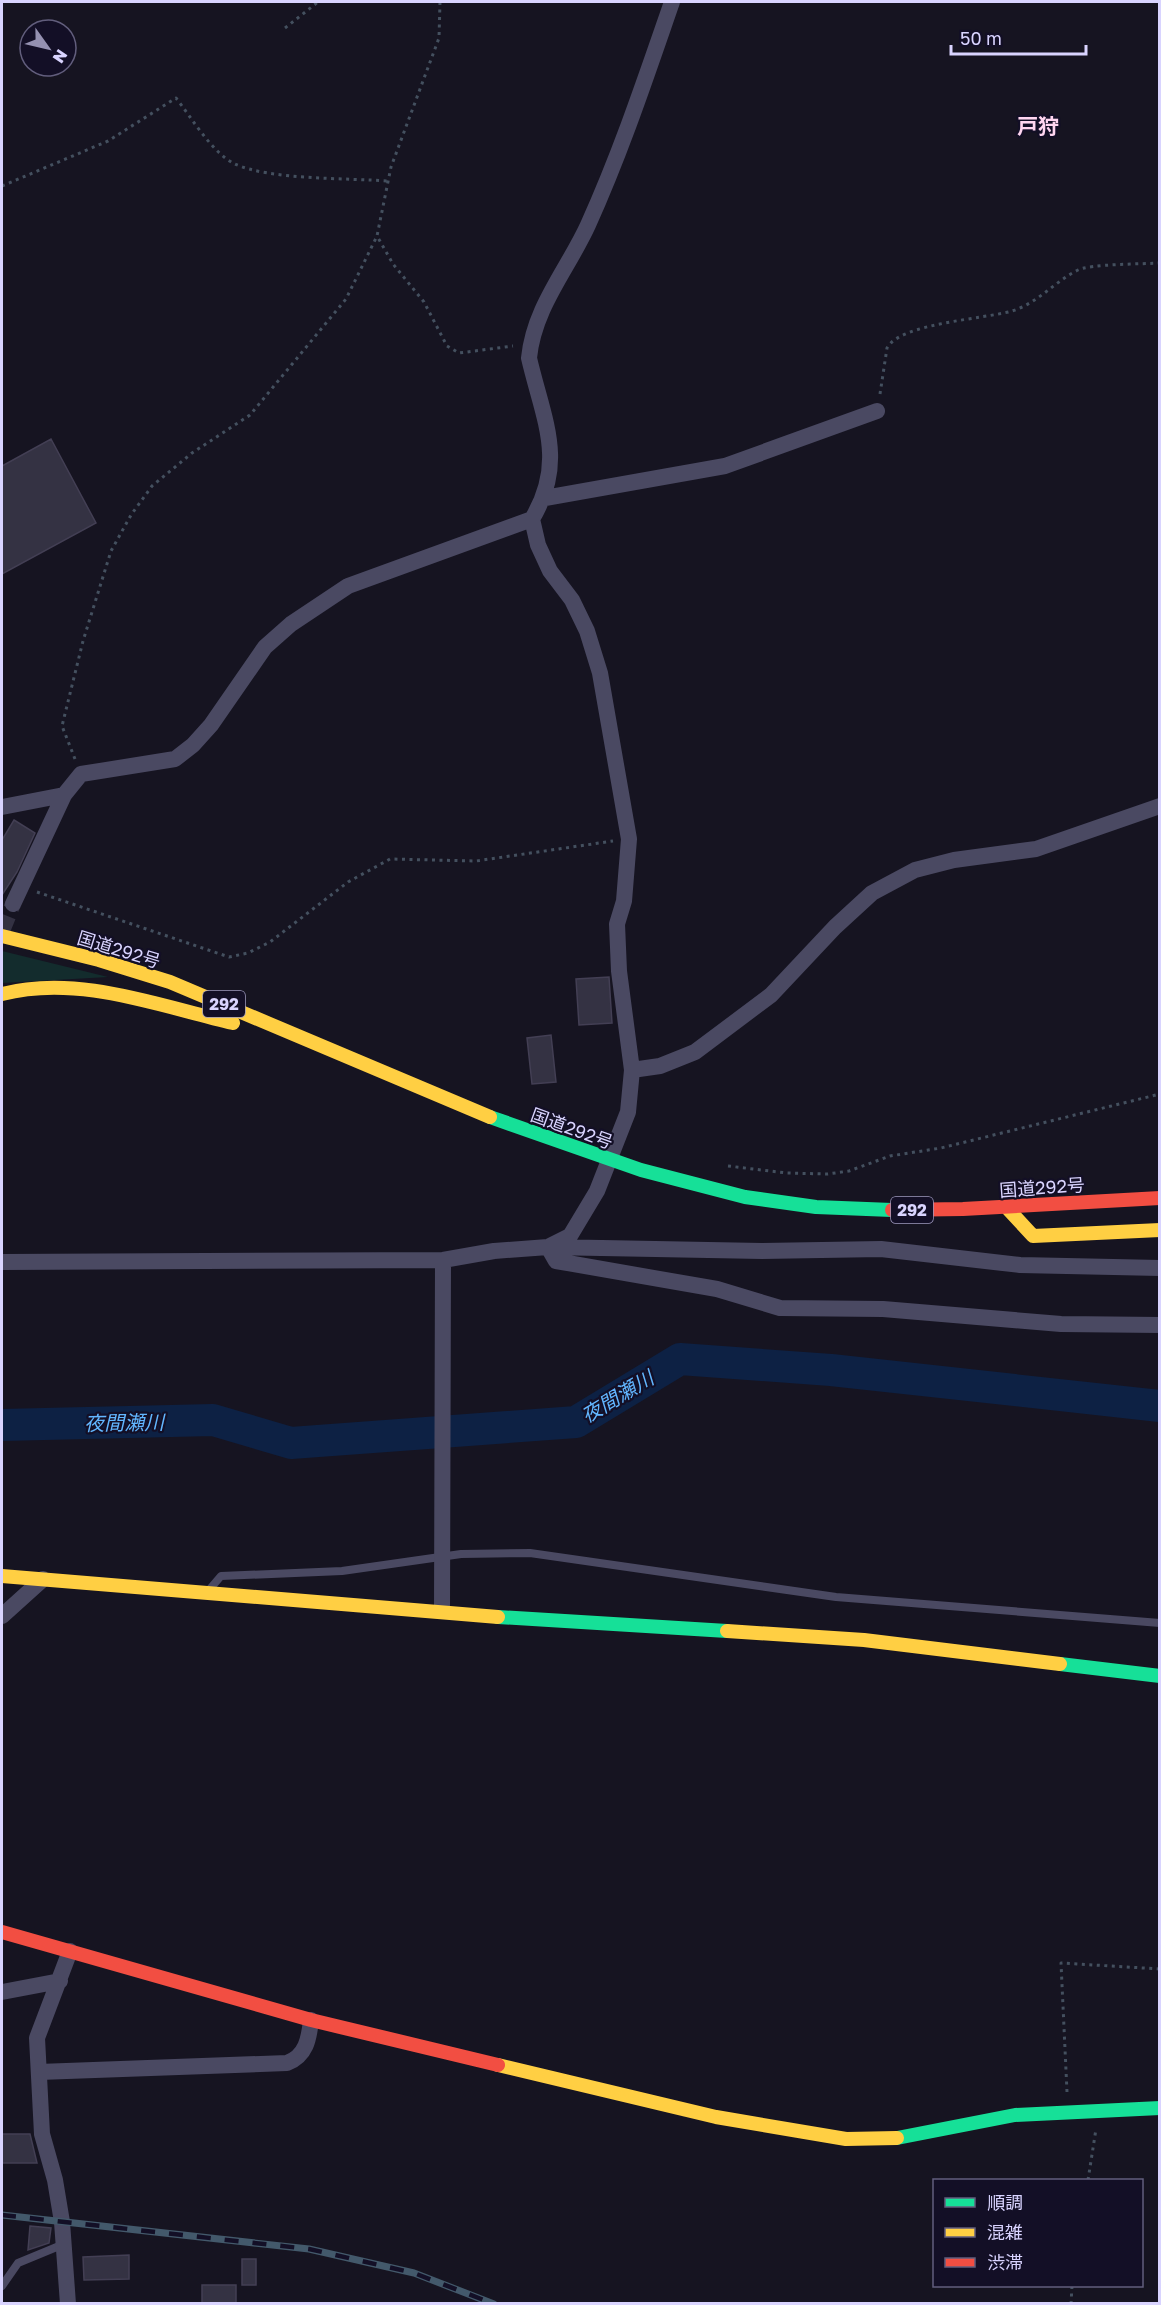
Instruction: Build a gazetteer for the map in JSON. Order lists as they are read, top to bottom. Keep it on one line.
{"streets":{"main road":["国道292号","292"]},"districts":["戸狩"],"water":["夜間瀬川"],"legend":["順調","混雑","渋滞"],"scale_bar":"50 m","north":"bottom right"}
